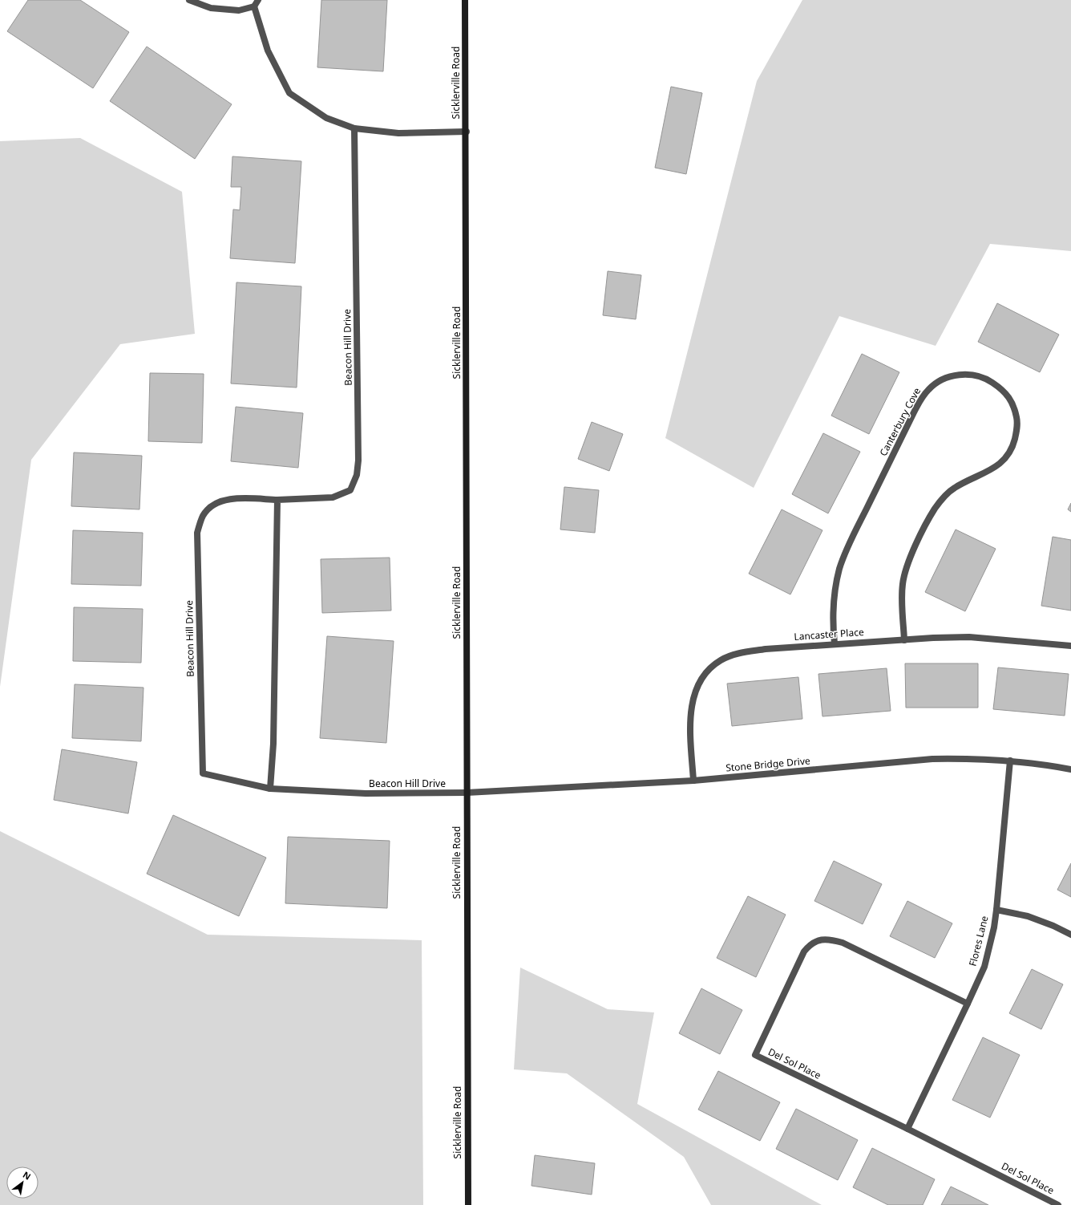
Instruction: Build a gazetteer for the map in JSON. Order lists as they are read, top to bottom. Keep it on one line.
{"streets":{"main road":["Sicklerville Road"],"street":["Beacon Hill Drive","Canterbury Cove","Lancaster Place","Stone Bridge Drive","Flores Lane","Del Sol Place"]},"crossings":[["Sicklerville Road","Beacon Hill Drive"],["Sicklerville Road","Stone Bridge Drive"],["Beacon Hill Drive","Stone Bridge Drive"],["Canterbury Cove","Lancaster Place"],["Lancaster Place","Stone Bridge Drive"],["Stone Bridge Drive","Flores Lane"],["Flores Lane","Del Sol Place"]],"north":"top right"}
